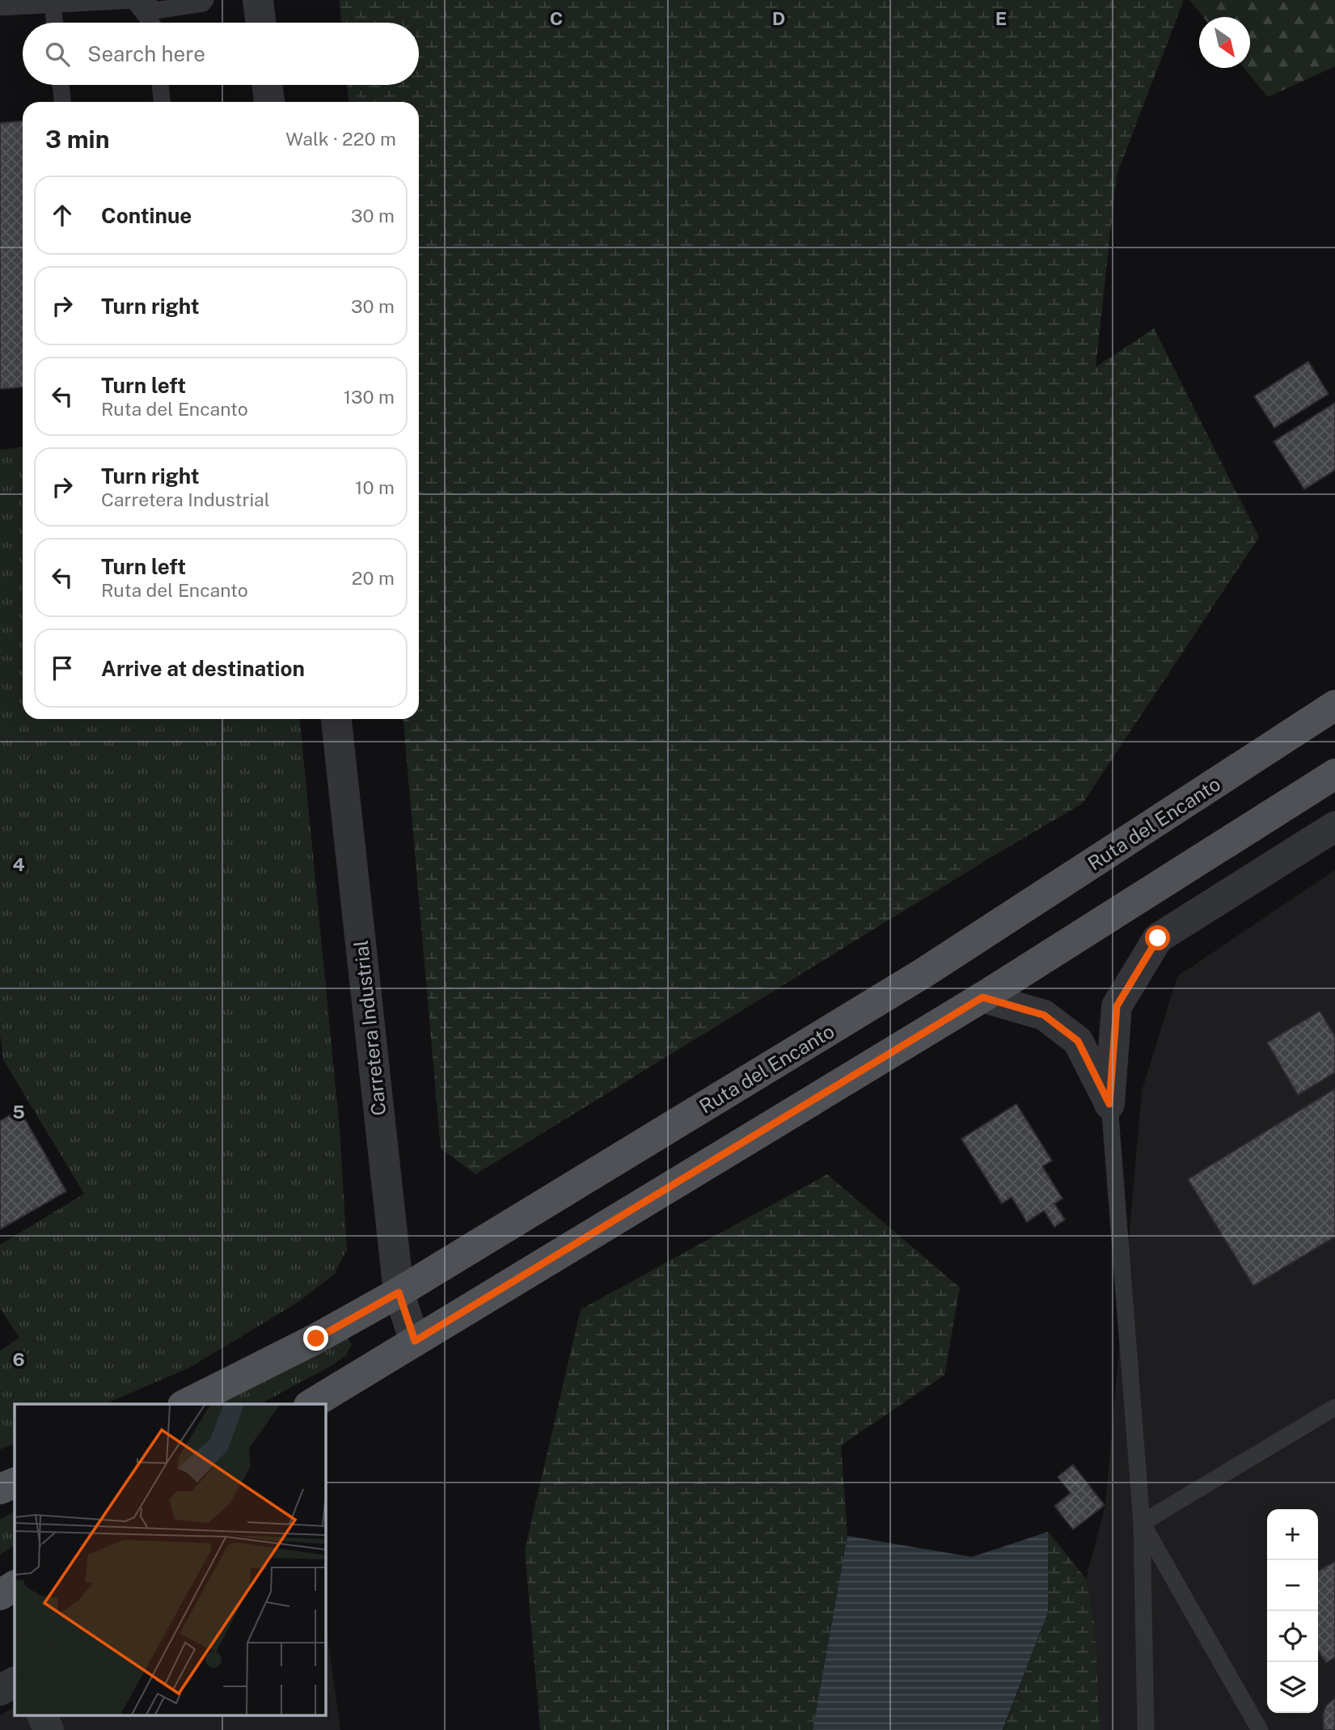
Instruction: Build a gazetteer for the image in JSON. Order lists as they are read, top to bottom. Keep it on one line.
{"streets":{"main road":["Ruta del Encanto"],"street":["Carretera Industrial"]},"crossings":[["Ruta del Encanto","Carretera Industrial"]],"north":"bottom right","page":{"search":"Search here","heading":["3 min","Walk · 220 m"],"list":[["Continue","30 m"],["Turn right","30 m"],["Turn left","Ruta del Encanto","130 m"],["Turn right","Carretera Industrial","10 m"],["Turn left","Ruta del Encanto","20 m"],"Arrive at destination"],"map_buttons":["+","−"]},"grid":{"columns":["C","D","E"],"rows":["4","5","6"]}}
